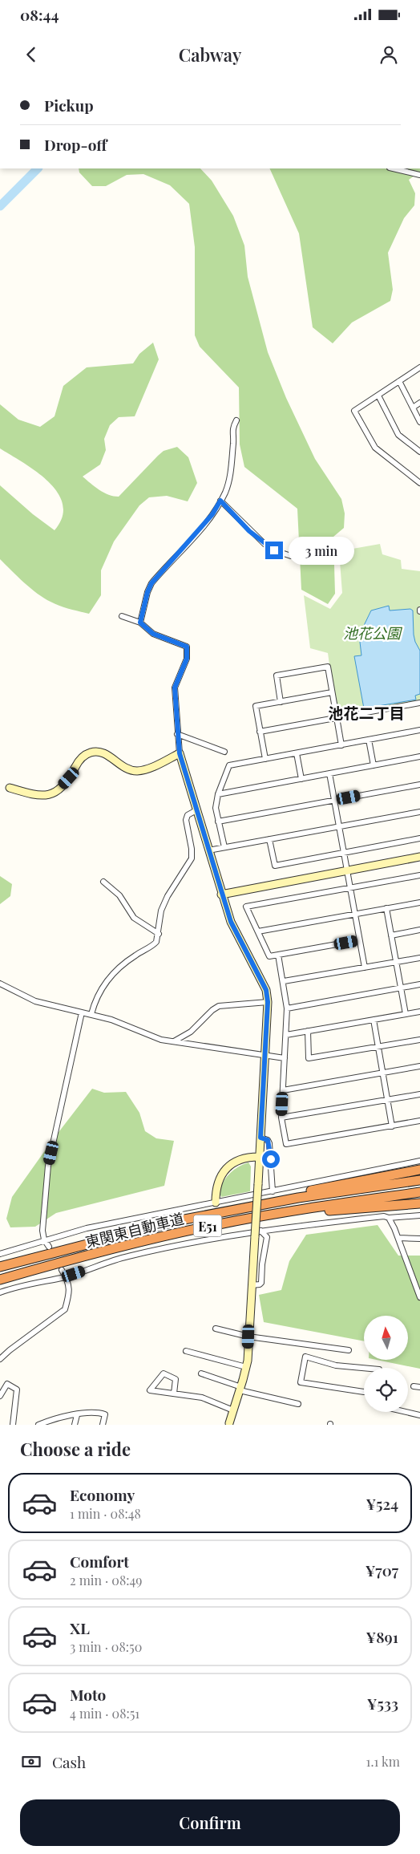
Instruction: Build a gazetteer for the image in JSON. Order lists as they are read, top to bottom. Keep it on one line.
{"streets":{"highway":["E51","東関東自動車道"]},"districts":["池花二丁目"],"parks":["池花公園"],"north":"top","page":{"status":"08:44","header":"Cabway","banner":["Pickup","Drop-off"],"bubble":"3 min","heading":"Choose a ride","list":[{"name":"Economy","note":"1 min · 08:48","value":"¥524"},{"name":"Comfort","note":"2 min · 08:49","value":"¥707"},{"name":"XL","note":"3 min · 08:50","value":"¥891"},{"name":"Moto","note":"4 min · 08:51","value":"¥533"}],"pay":["Cash","1.1 km"],"buttons":"Confirm"}}
